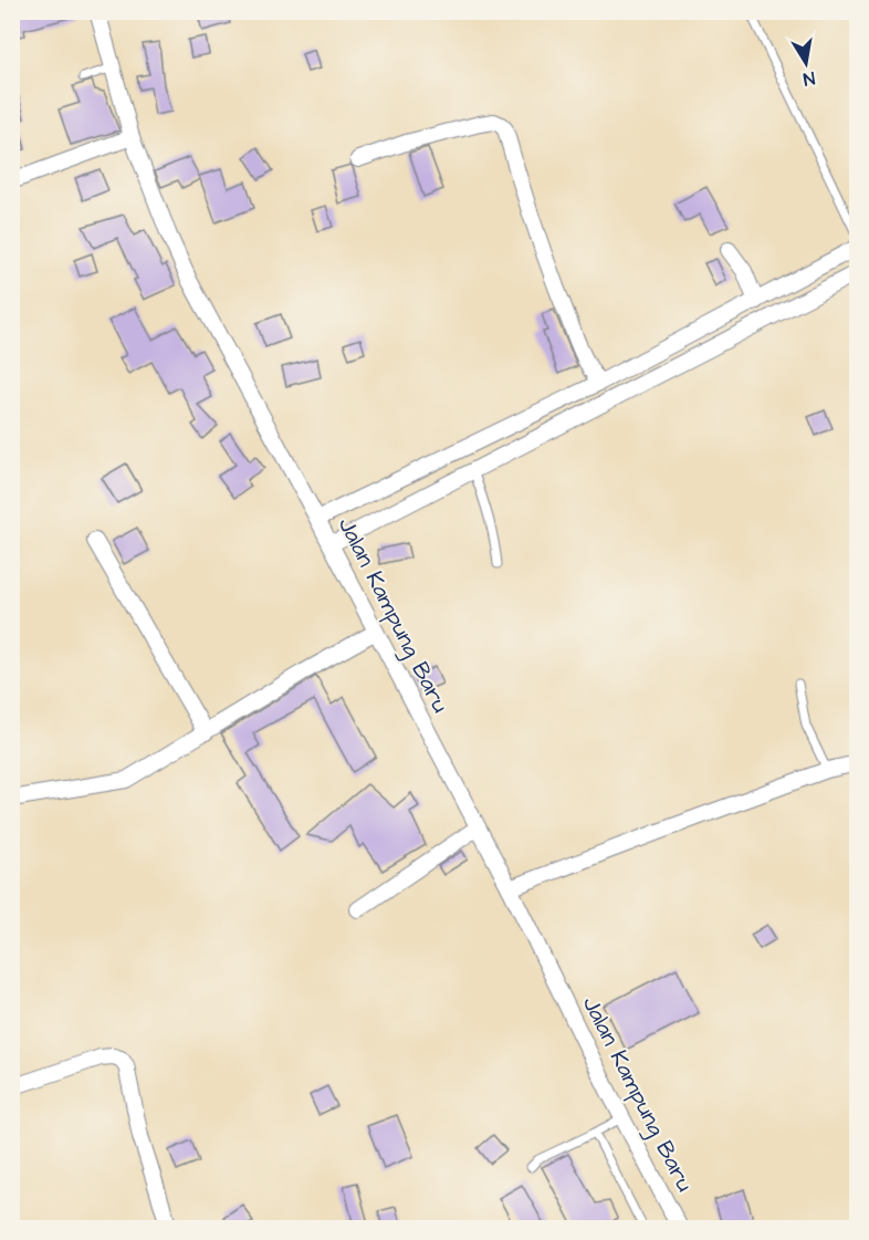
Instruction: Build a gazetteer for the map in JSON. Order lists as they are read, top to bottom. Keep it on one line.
{"streets":{"street":["Jalan Kampung Baru"]},"north":"bottom"}
